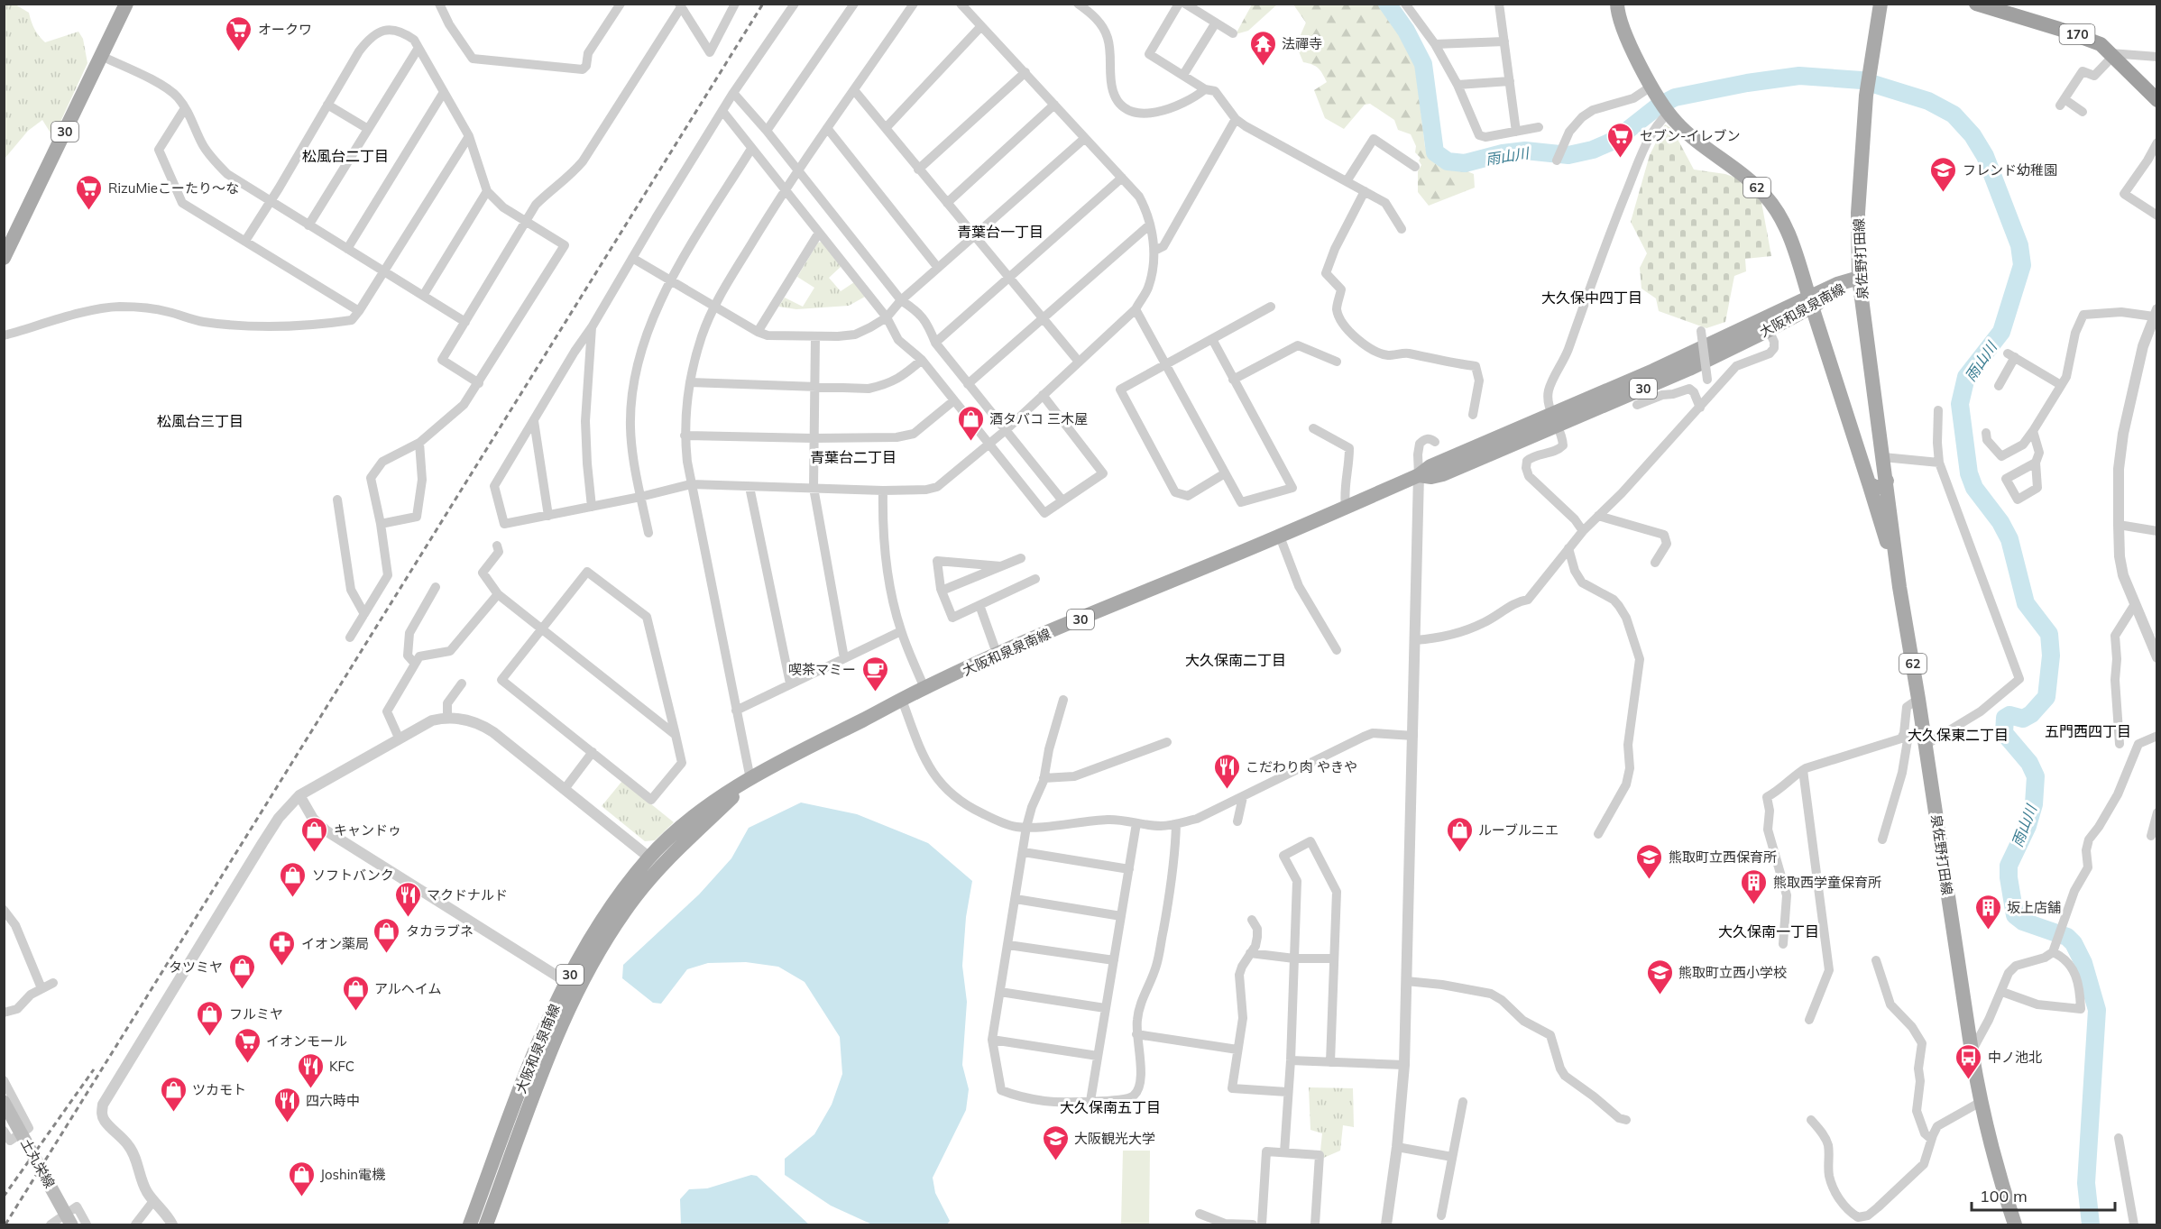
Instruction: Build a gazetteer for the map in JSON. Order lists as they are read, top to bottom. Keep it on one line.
{"streets":{"highway":["170"],"main road":["30","62","泉佐野打田線","大阪和泉泉南線","土丸栄線"]},"crossings":[["62","泉佐野打田線"],["62","大阪和泉泉南線"],["泉佐野打田線","大阪和泉泉南線"]],"districts":["松風台二丁目","青葉台一丁目","大久保中四丁目","松風台三丁目","青葉台二丁目","大久保南二丁目","五門西四丁目","大久保東二丁目","大久保南一丁目","大久保南五丁目"],"water":["雨山川"],"places":{"supermarket":["オークワ","セブン-イレブン","RizuMieこーたり～な","イオンモール"],"temple":["法禪寺"],"school or university":["フレンド幼稚園","熊取町立西保育所","熊取町立西小学校","大阪観光大学"],"shop":["酒タバコ 三木屋","キャンドゥ","ルーブルニエ","ソフトバンク","タカラブネ","タツミヤ","アルヘイム","フルミヤ","ツカモト","Joshin電機"],"cafe":["喫茶マミー"],"restaurant":["こだわり肉 やきや","マクドナルド","KFC","四六時中"],"building":["熊取西学童保育所","坂上店舗"],"pharmacy":["イオン薬局"],"bus stop":["中ノ池北"]},"scale_bar":"100 m"}
